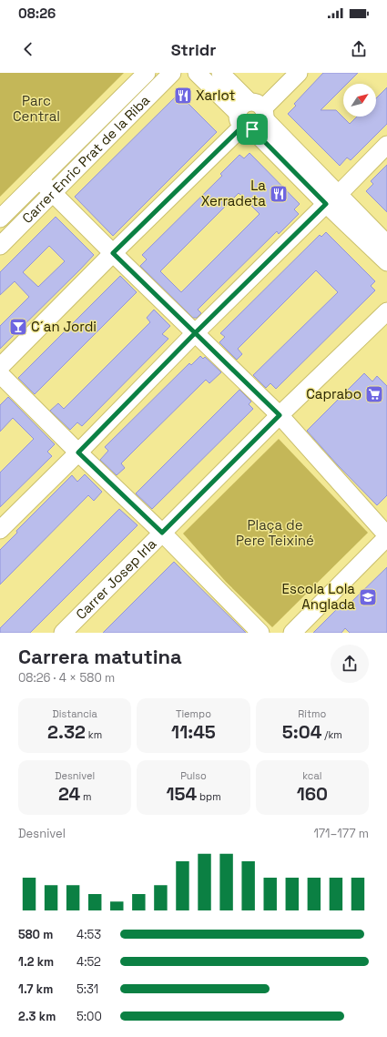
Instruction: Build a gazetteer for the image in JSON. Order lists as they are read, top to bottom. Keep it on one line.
{"streets":{"street":["Carrer Enric Prat de la Riba","Carrer Josep Irla"]},"parks":["Parc Central","Plaça de Pere Teixiné"],"places":{"restaurant":["Xarlot","La Xerradeta"],"bar":["C´an Jordi"],"supermarket":["Caprabo"],"school or university":["Escola Lola Anglada"]},"north":"top right","page":{"status":"08:26","header":"Stridr","heading":["Carrera matutina","08:26 · 4 × 580 m"],"stats":[["Distancia","2.32 km"],["Tiempo","11:45"],["Ritmo","5:04 /km"],["Desnivel","24 m"],["Pulso","154 bpm"],["kcal","160"]],"chart":["Desnivel","171–177 m"],"list":[{"name":"580 m","note":"4:53"},{"name":"1.2 km","note":"4:52"},{"name":"1.7 km","note":"5:31"},{"name":"2.3 km","note":"5:00"}]}}
